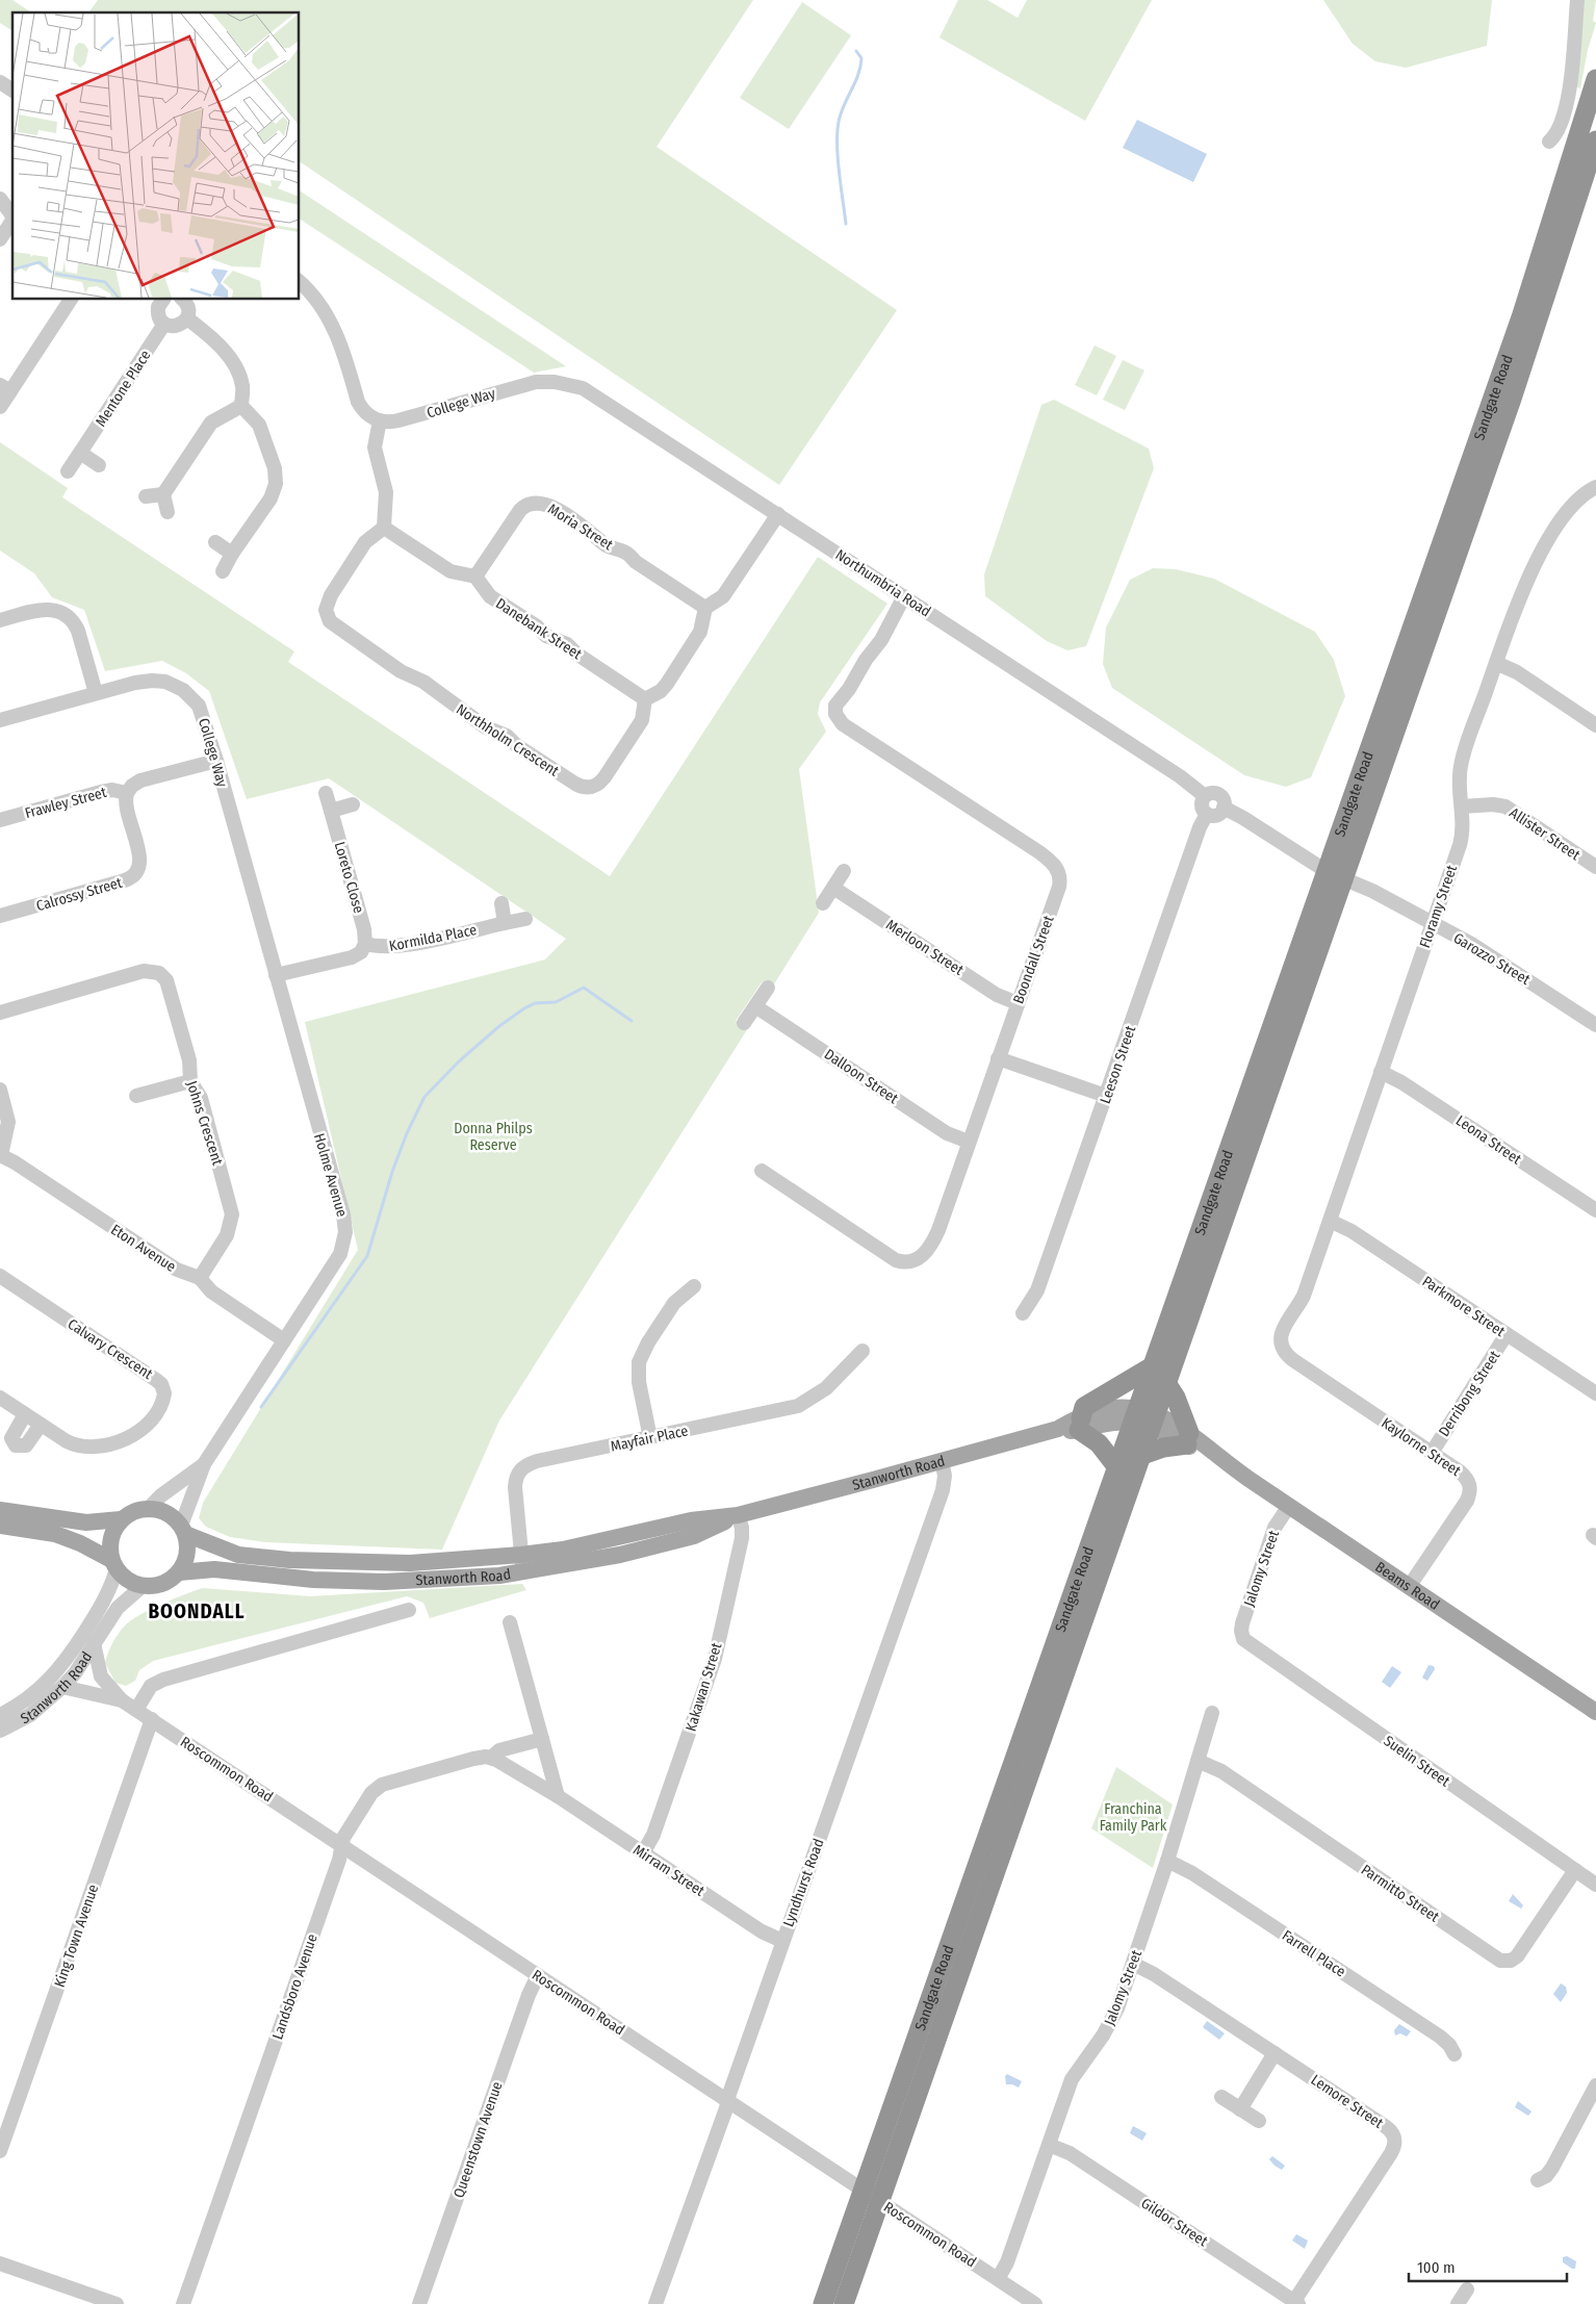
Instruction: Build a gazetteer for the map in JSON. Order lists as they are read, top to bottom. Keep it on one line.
{"streets":{"highway":["Sandgate Road"],"main road":["Stanworth Road","Beams Road"],"street":["Mentone Place","College Way","Moria Street","Northumbria Road","Danebank Street","Northholm Crescent","Frawley Street","Allister Street","Loreto Close","Calrossy Street","Floramy Street","Kormilda Place","Merloon Street","Garozzo Street","Boondall Street","Leeson Street","Dalloon Street","Johns Crescent","Leona Street","Holme Avenue","Eton Avenue","Parkmore Street","Calvary Crescent","Derribong Street","Mayfair Place","Kaylorne Street","Jalomy Street","Kakawan Street","Suelin Street","Roscommon Road","Mirram Street","Lyndhurst Road","Parmitto Street","King Town Avenue","Farrell Place","Landsboro Avenue","Lemore Street","Queenstown Avenue","Gildor Street"]},"crossings":[["Sandgate Road","Garozzo Street"],["Sandgate Road","Stanworth Road"],["Sandgate Road","Beams Road"],["Sandgate Road","Roscommon Road"],["College Way","Northumbria Road"],["College Way","Frawley Street"],["College Way","Holme Avenue"],["Moria Street","Danebank Street"],["Northumbria Road","Boondall Street"],["Northumbria Road","Leeson Street"],["Danebank Street","Northholm Crescent"],["Frawley Street","Calrossy Street"],["Allister Street","Floramy Street"],["Loreto Close","Kormilda Place"],["Floramy Street","Garozzo Street"],["Floramy Street","Leona Street"],["Floramy Street","Parkmore Street"],["Floramy Street","Kaylorne Street"],["Merloon Street","Boondall Street"],["Boondall Street","Dalloon Street"],["Johns Crescent","Eton Avenue"],["Holme Avenue","Eton Avenue"],["Holme Avenue","Stanworth Road"],["Parkmore Street","Derribong Street"],["Derribong Street","Kaylorne Street"],["Mayfair Place","Stanworth Road"],["Kaylorne Street","Beams Road"],["Stanworth Road","Beams Road"],["Stanworth Road","Kakawan Street"],["Stanworth Road","Roscommon Road"],["Stanworth Road","Lyndhurst Road"],["Jalomy Street","Beams Road"],["Jalomy Street","Suelin Street"],["Jalomy Street","Roscommon Road"],["Jalomy Street","Parmitto Street"],["Jalomy Street","Farrell Place"],["Jalomy Street","Lemore Street"],["Jalomy Street","Gildor Street"],["Kakawan Street","Mirram Street"],["Suelin Street","Parmitto Street"],["Roscommon Road","Lyndhurst Road"],["Roscommon Road","King Town Avenue"],["Roscommon Road","Landsboro Avenue"],["Roscommon Road","Queenstown Avenue"],["Mirram Street","Lyndhurst Road"],["Mirram Street","Landsboro Avenue"],["Lemore Street","Gildor Street"]],"districts":["BOONDALL"],"parks":["Donna Philps Reserve","Franchina Family Park"],"scale_bar":"100 m"}
